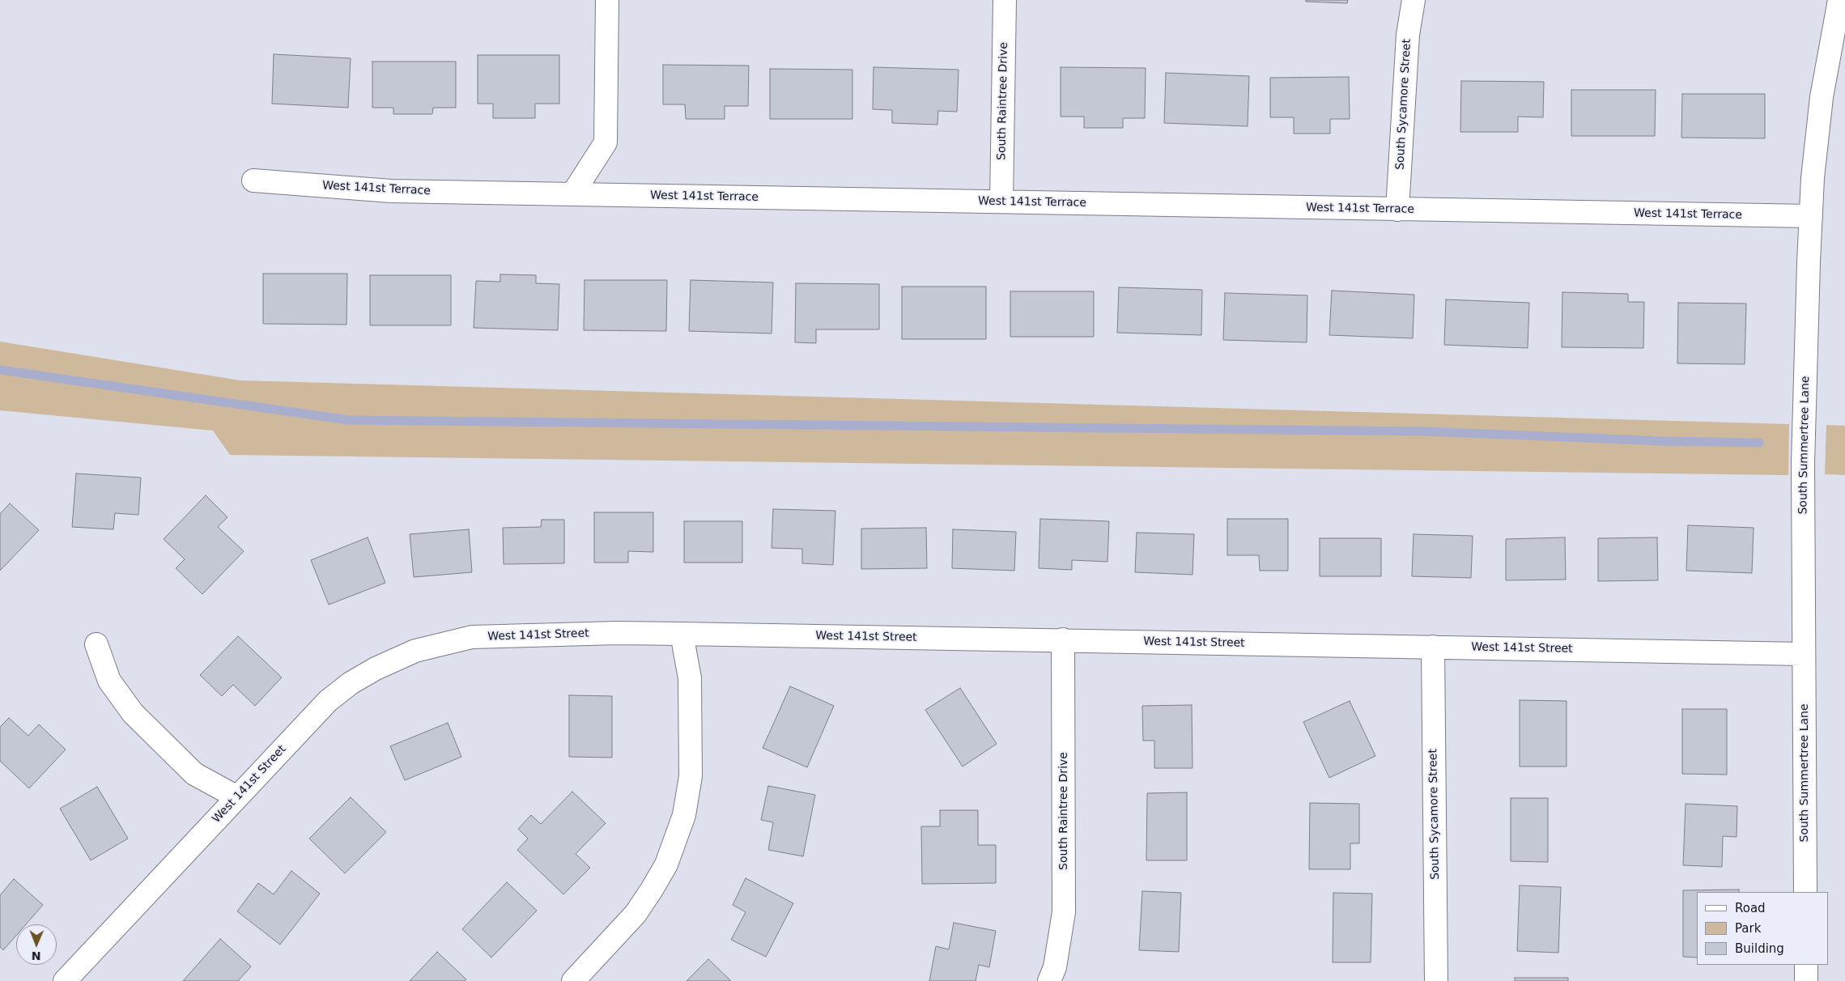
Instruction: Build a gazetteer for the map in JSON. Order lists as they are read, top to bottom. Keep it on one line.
{"streets":{"street":["South Raintree Drive","South Sycamore Street","West 141st Terrace","South Summertree Lane","West 141st Street"]},"crossings":[["South Raintree Drive","West 141st Terrace"],["South Raintree Drive","West 141st Street"],["South Sycamore Street","West 141st Terrace"],["South Sycamore Street","West 141st Street"],["West 141st Terrace","South Summertree Lane"],["South Summertree Lane","West 141st Street"]],"legend":["Road","Park","Building"],"north":"bottom"}
